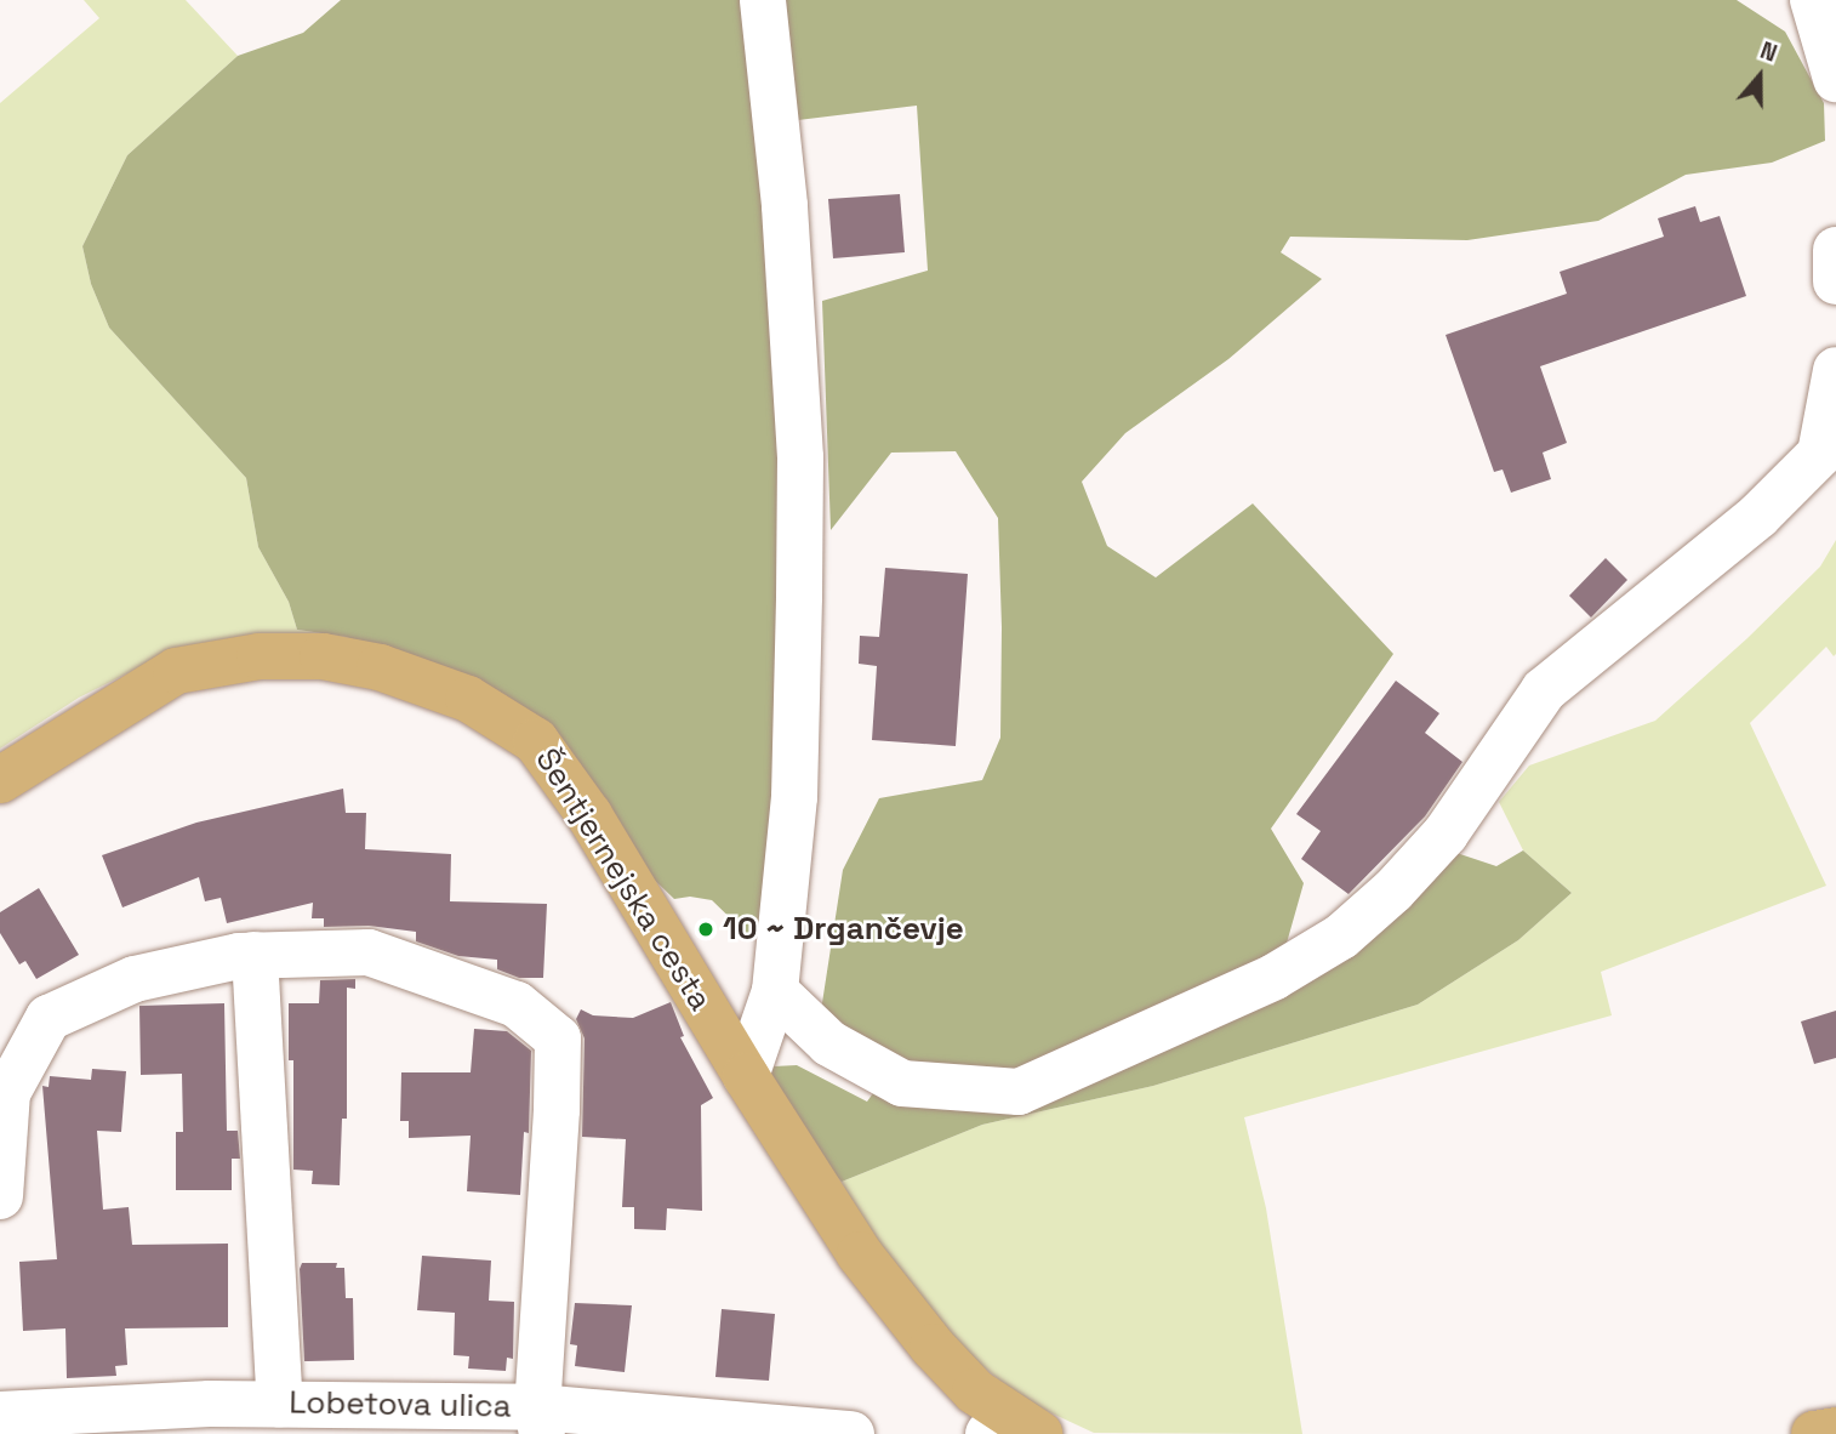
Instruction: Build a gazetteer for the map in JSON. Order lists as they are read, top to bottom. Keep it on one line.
{"streets":{"main road":["Šentjernejska cesta"],"street":["Lobetova ulica"]},"places":["10 ~ Drgančevje"],"north":"top"}
